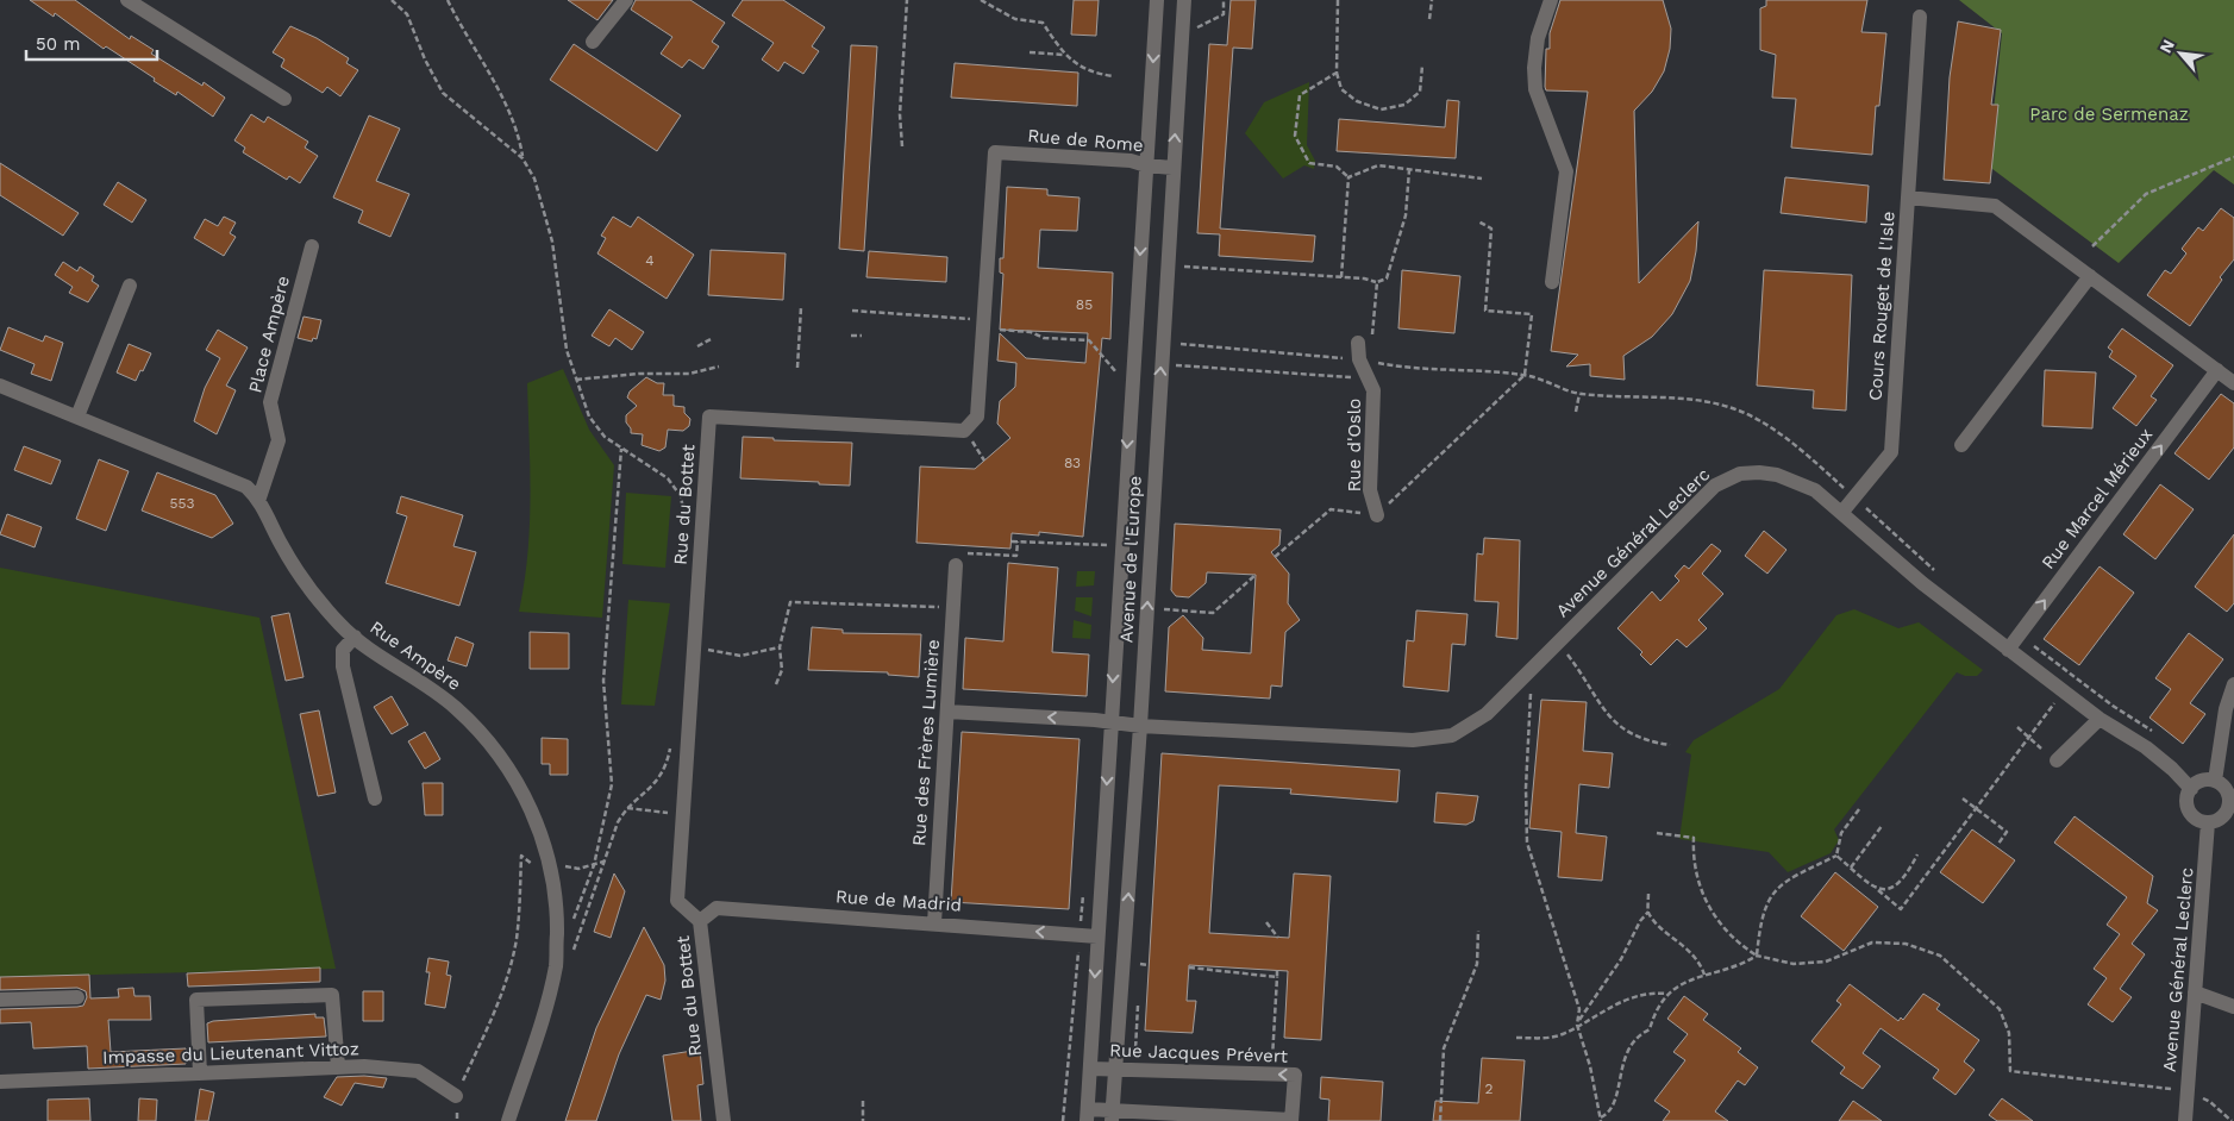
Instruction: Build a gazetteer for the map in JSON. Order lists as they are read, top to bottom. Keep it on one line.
{"streets":{"street":["Rue de Rome","Cours Rouget de l'Isle","Place Ampère","Rue d'Oslo","Rue Marcel Mérieux","Rue du Bottet","Avenue Général Leclerc","Avenue de l'Europe","Rue Ampère","Rue des Frères Lumière","Rue de Madrid","Impasse du Lieutenant Vittoz","Rue Jacques Prévert"]},"crossings":[["Rue de Rome","Avenue de l'Europe"],["Cours Rouget de l'Isle","Rue Marcel Mérieux"],["Cours Rouget de l'Isle","Avenue Général Leclerc"],["Place Ampère","Rue Ampère"],["Rue Marcel Mérieux","Avenue Général Leclerc"],["Rue du Bottet","Rue de Madrid"],["Avenue Général Leclerc","Avenue de l'Europe"],["Avenue Général Leclerc","Rue des Frères Lumière"],["Avenue de l'Europe","Rue de Madrid"],["Avenue de l'Europe","Rue Jacques Prévert"],["Rue des Frères Lumière","Rue de Madrid"]],"one_way":["Rue Marcel Mérieux","Rue de Madrid"],"parks":["Parc de Sermenaz"],"house_numbers":["4","85","83","553","2"],"scale_bar":"50 m","north":"top left"}
